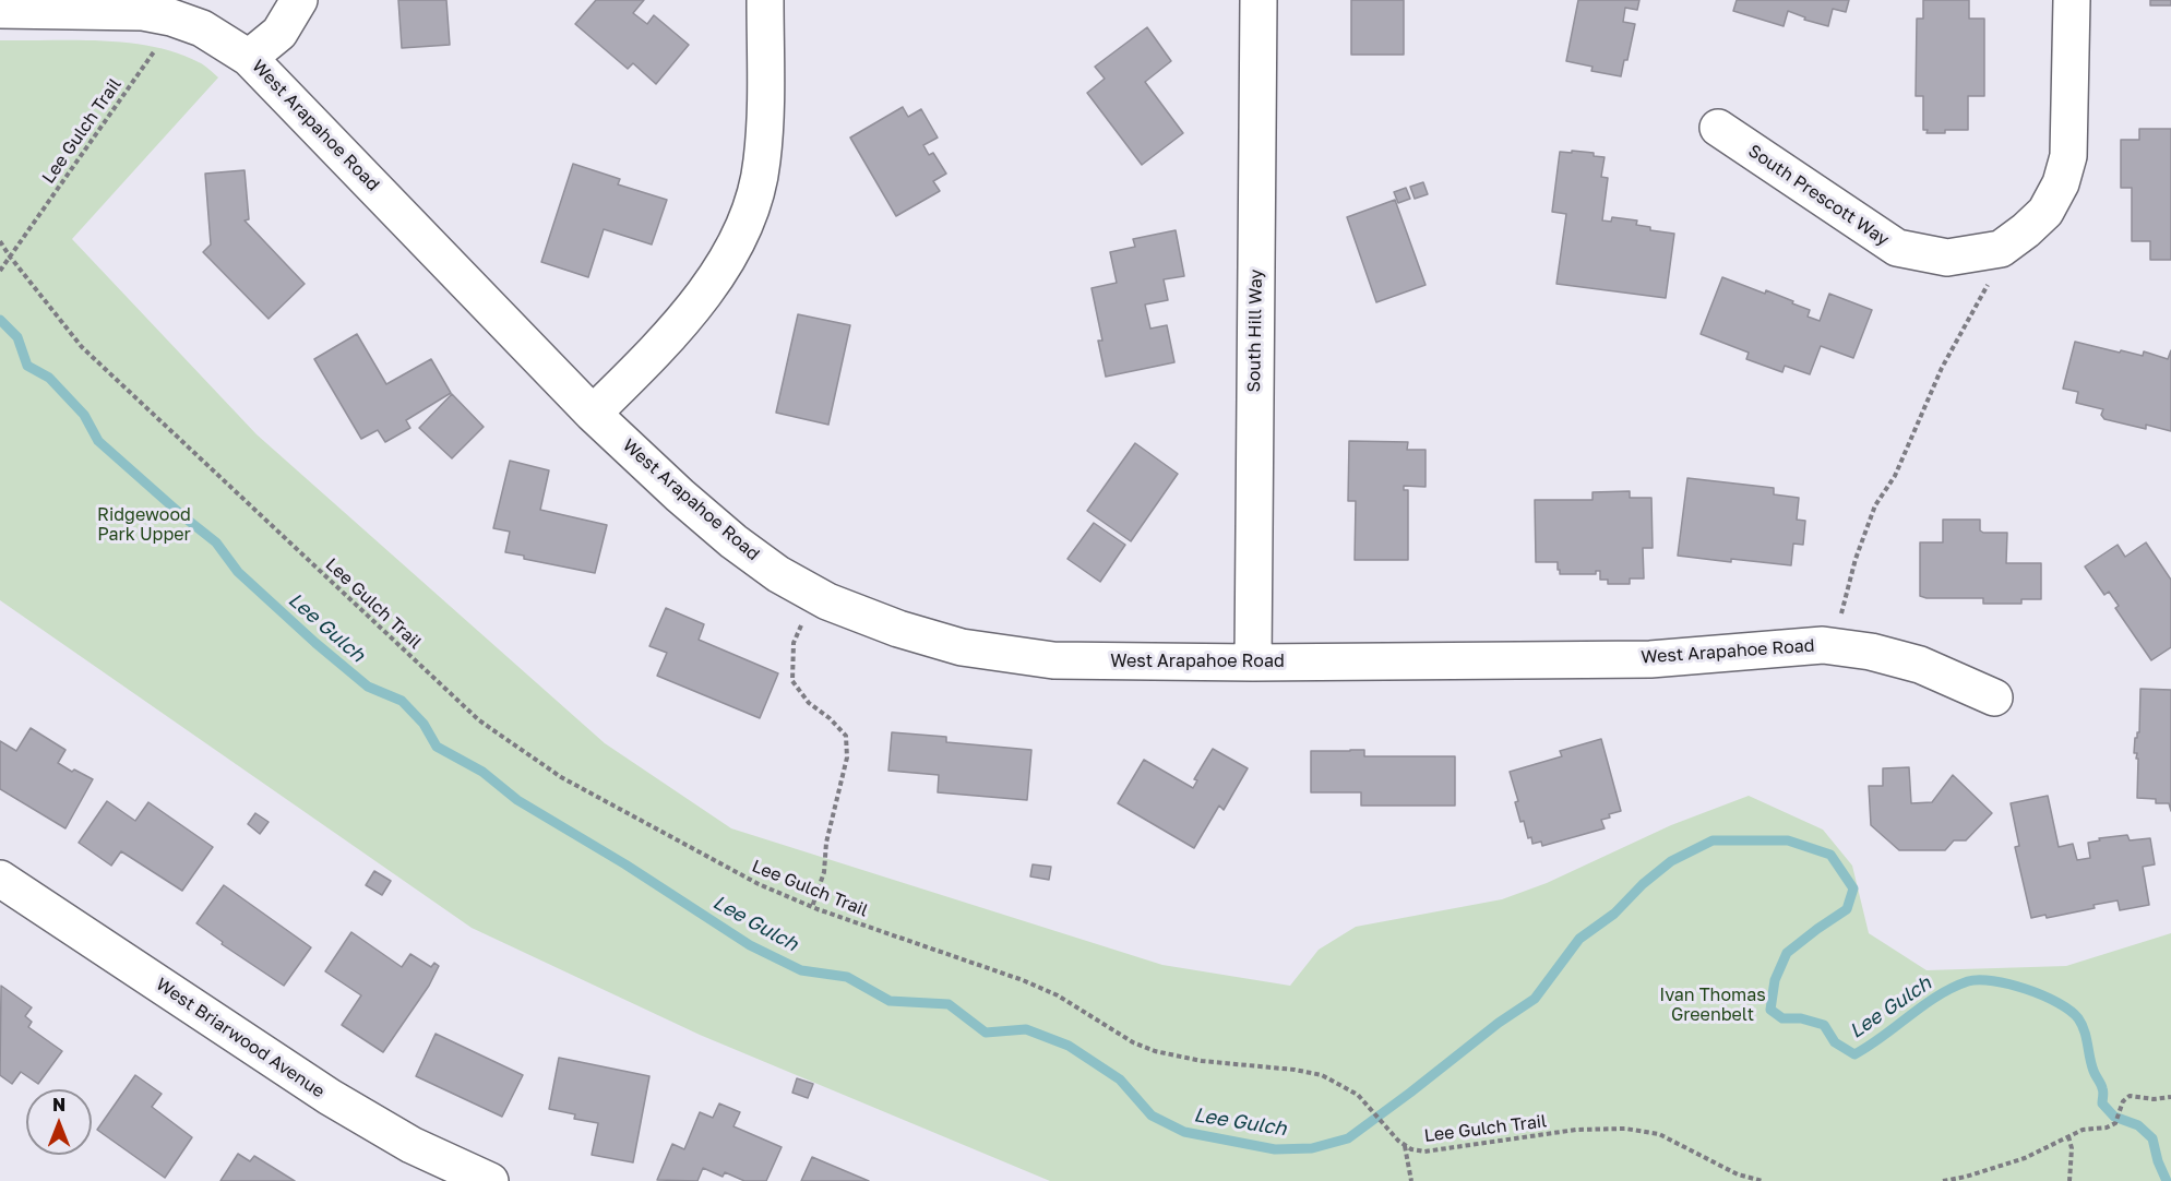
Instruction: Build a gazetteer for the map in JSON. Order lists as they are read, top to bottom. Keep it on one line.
{"streets":{"street":["West Arapahoe Road","South Prescott Way","South Hill Way","West Briarwood Avenue"],"path":["Lee Gulch Trail"]},"crossings":[["West Arapahoe Road","Lee Gulch Trail"],["West Arapahoe Road","South Hill Way"]],"water":["Lee Gulch"],"parks":["Ridgewood Park Upper","Ivan Thomas Greenbelt"],"north":"top"}
